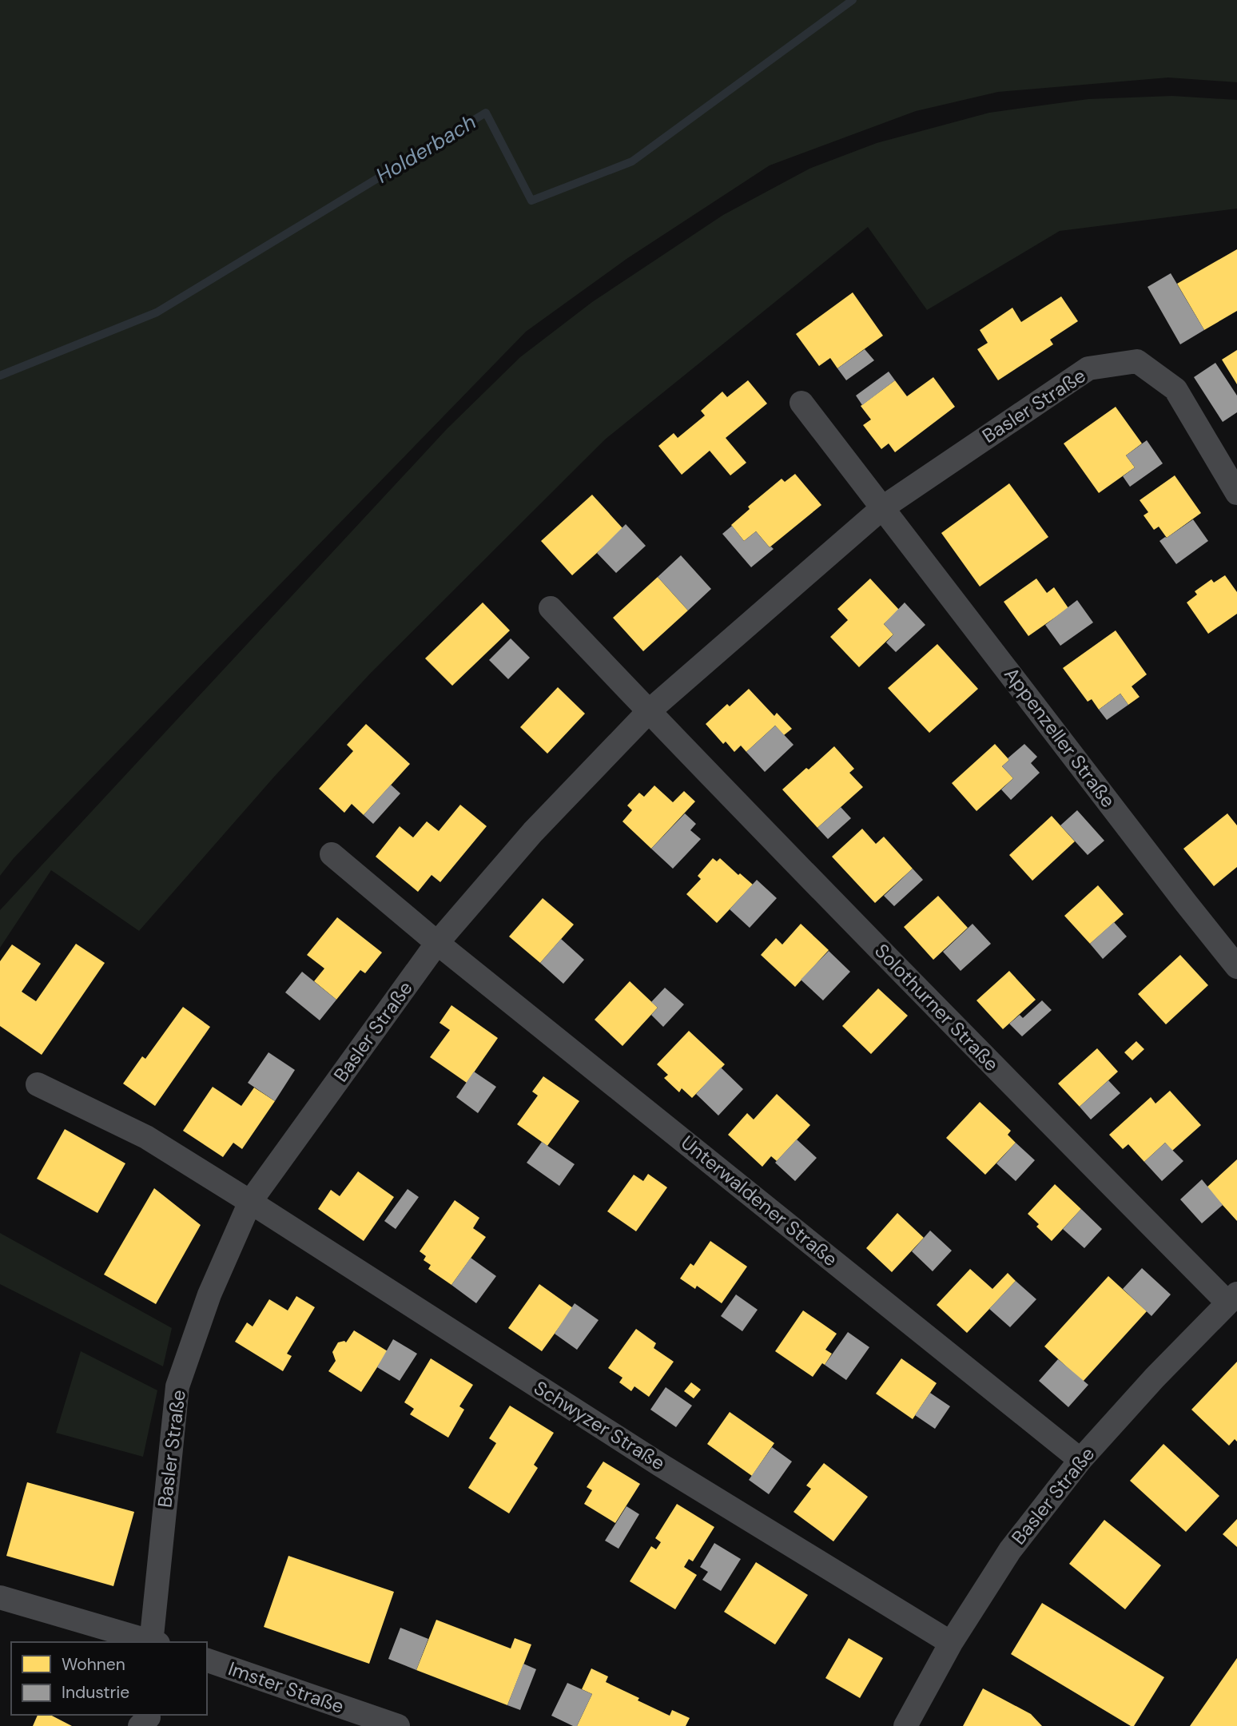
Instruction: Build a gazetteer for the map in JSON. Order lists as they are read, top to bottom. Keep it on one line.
{"streets":{"street":["Basler Straße","Appenzeller Straße","Solothurner Straße","Unterwaldener Straße","Schwyzer Straße","Imster Straße"]},"crossings":[["Basler Straße","Appenzeller Straße"],["Basler Straße","Solothurner Straße"],["Basler Straße","Unterwaldener Straße"],["Basler Straße","Schwyzer Straße"]],"water":["Holderbach"],"legend":["Wohnen","Industrie"]}
